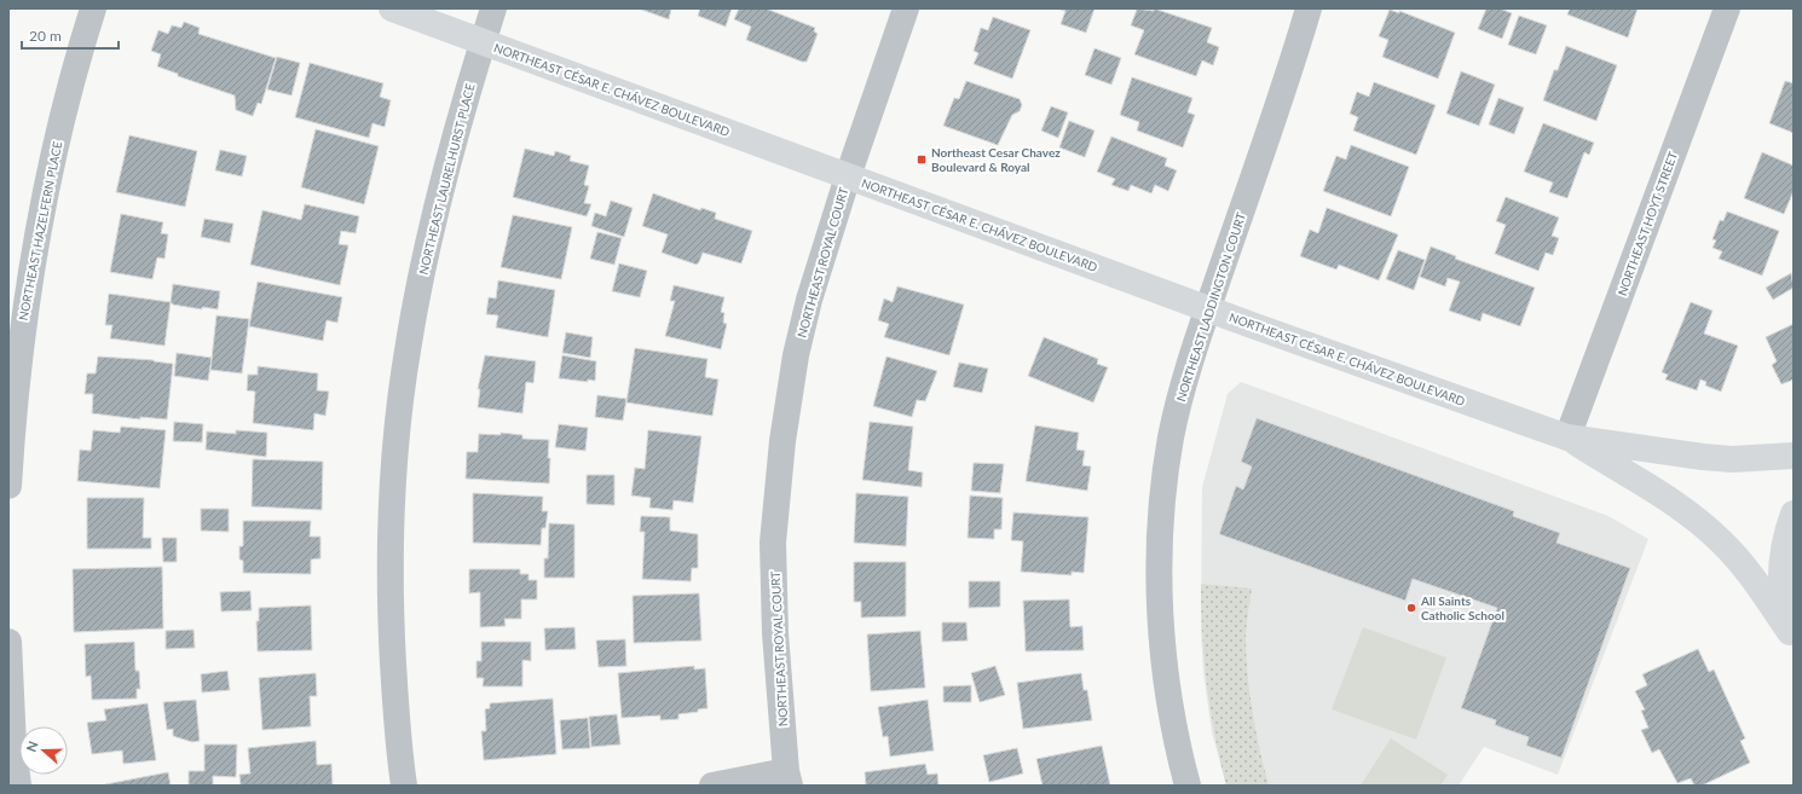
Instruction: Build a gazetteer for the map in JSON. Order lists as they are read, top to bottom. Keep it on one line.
{"streets":{"main road":["NORTHEAST CÉSAR E. CHÁVEZ BOULEVARD"],"street":["NORTHEAST LAURELHURST PLACE","NORTHEAST HOYT STREET","NORTHEAST HAZELFERN PLACE","NORTHEAST ROYAL COURT","NORTHEAST LADDINGTON COURT"]},"crossings":[["NORTHEAST CÉSAR E. CHÁVEZ BOULEVARD","NORTHEAST LAURELHURST PLACE"],["NORTHEAST CÉSAR E. CHÁVEZ BOULEVARD","NORTHEAST HOYT STREET"],["NORTHEAST CÉSAR E. CHÁVEZ BOULEVARD","NORTHEAST ROYAL COURT"],["NORTHEAST CÉSAR E. CHÁVEZ BOULEVARD","NORTHEAST LADDINGTON COURT"]],"places":{"transit":["Northeast Cesar Chavez Boulevard & Royal"],"other":["All Saints Catholic School"]},"scale_bar":"20 m","north":"left"}
